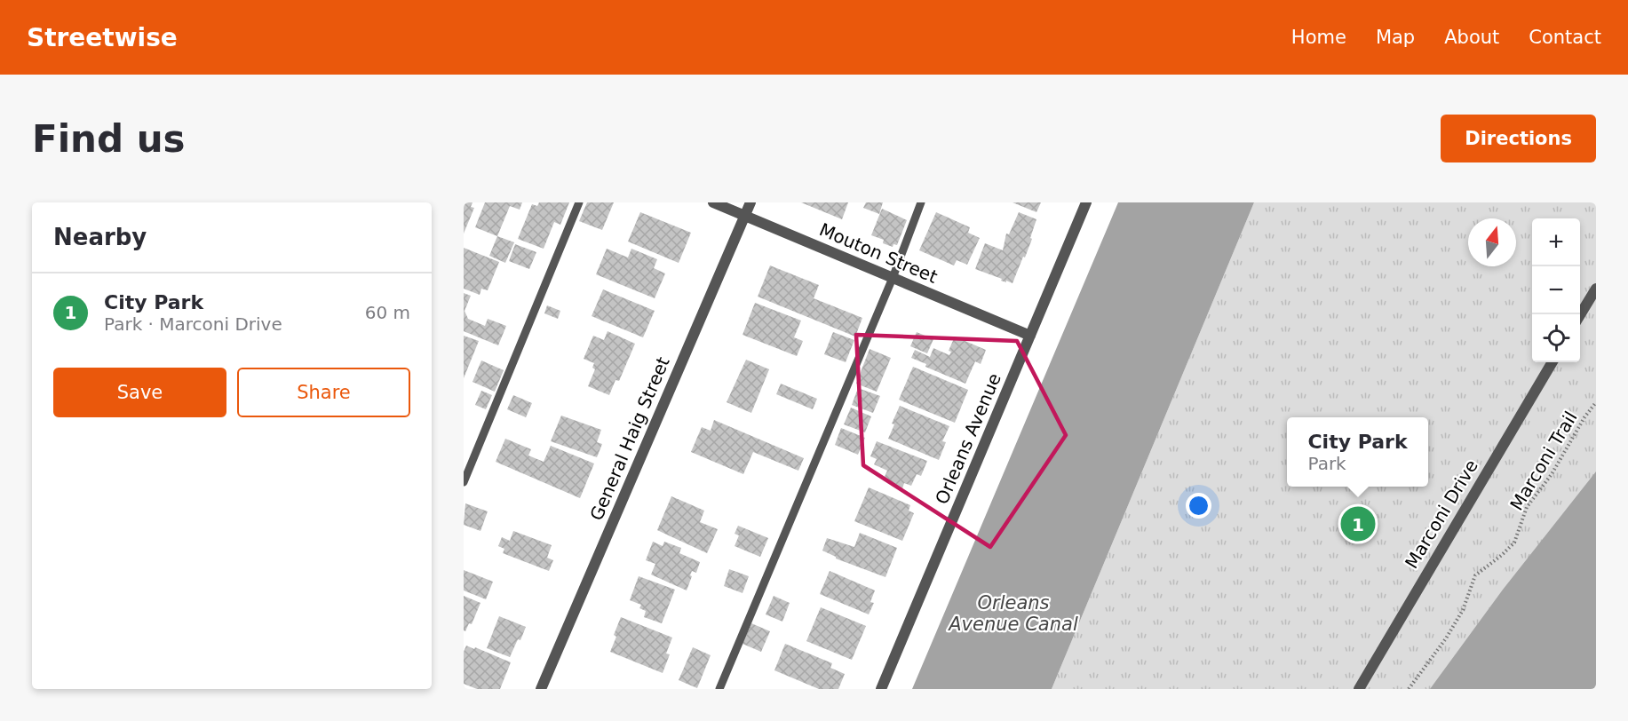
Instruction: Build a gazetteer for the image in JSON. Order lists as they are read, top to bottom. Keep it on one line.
{"streets":{"street":["Mouton Street","General Haig Street","Orleans Avenue","Marconi Drive"],"path":["Marconi Trail"]},"crossings":[["Mouton Street","General Haig Street"],["Mouton Street","Orleans Avenue"]],"water":["Orleans Avenue Canal"],"north":"top","page":{"header":"Streetwise","nav":["Home","Map","About","Contact"],"buttons":["Directions",["Save","Share"]],"title":"Find us","heading":"Nearby","map_buttons":["+","−"],"list":[{"mark":"1","name":"City Park","note":"Park · Marconi Drive","value":"60 m"}],"popup":["City Park","Park"],"pins":"1"}}
